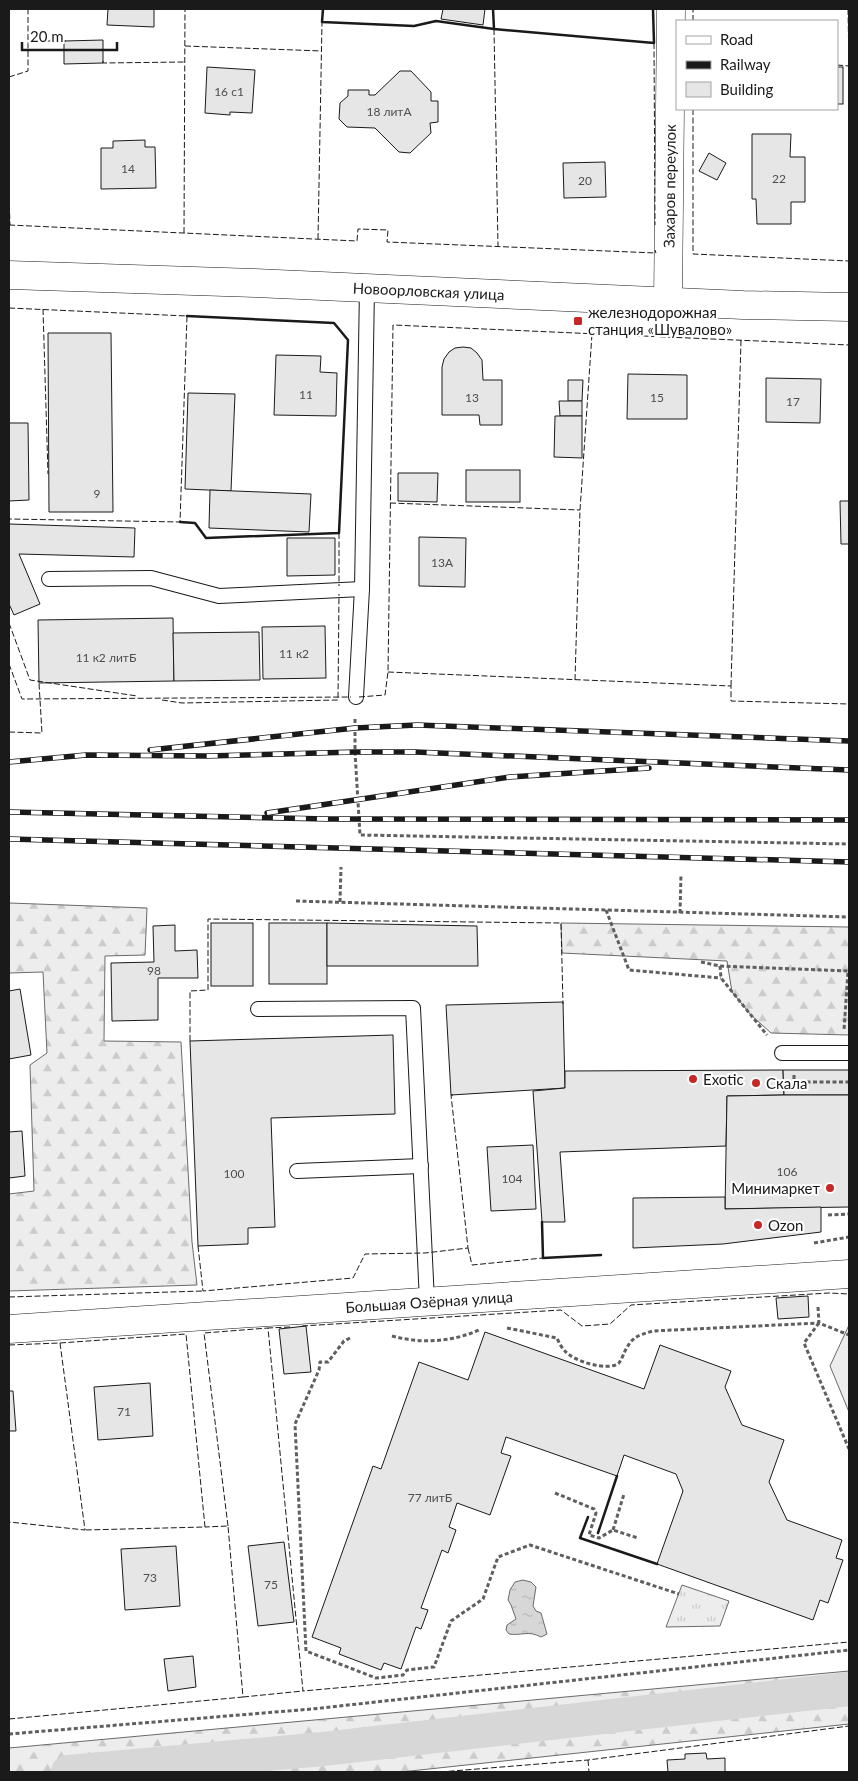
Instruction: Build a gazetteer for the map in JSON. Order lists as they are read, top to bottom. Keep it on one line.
{"streets":{"street":["Захаров переулок","Новоорловская улица","Большая Озёрная улица"]},"crossings":[["Захаров переулок","Новоорловская улица"]],"places":{"transit":["железнодорожная станция «Шувалово»"],"other":["Exotic","Скала","Минимаркет","Ozon"]},"house_numbers":["16 с1","18 литА","14","22","20","11","13","15","17","9","13А","11 к2","11 к2 литБ","98","106","100","104","71","77 литБ","73","75"],"legend":["Road","Railway","Building"],"scale_bar":"20 m"}
